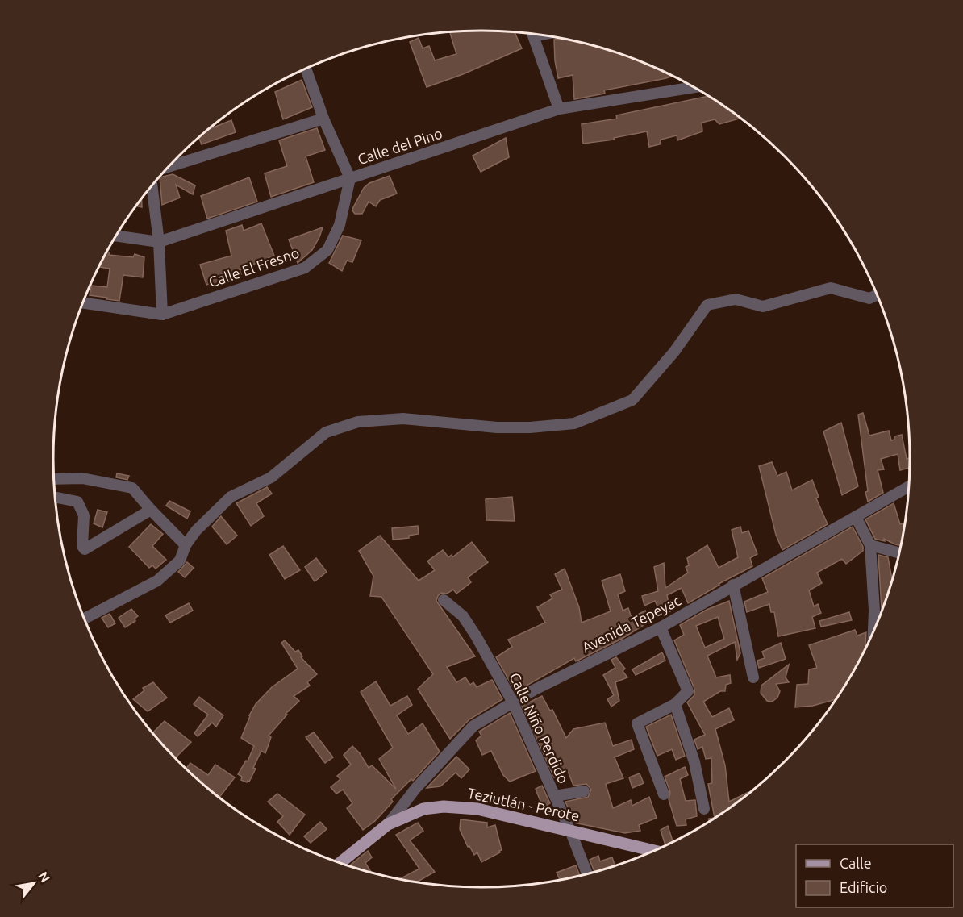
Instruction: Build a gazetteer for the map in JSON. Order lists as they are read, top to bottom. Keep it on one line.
{"streets":{"main road":["Teziutlán - Perote"],"street":["Calle del Pino","Calle El Fresno","Avenida Tepeyac","Calle Niño Perdido"]},"crossings":[["Calle del Pino","Calle El Fresno"],["Avenida Tepeyac","Calle Niño Perdido"],["Avenida Tepeyac","Teziutlán - Perote"],["Calle Niño Perdido","Teziutlán - Perote"]],"legend":["Calle","Edificio"],"north":"top right"}
